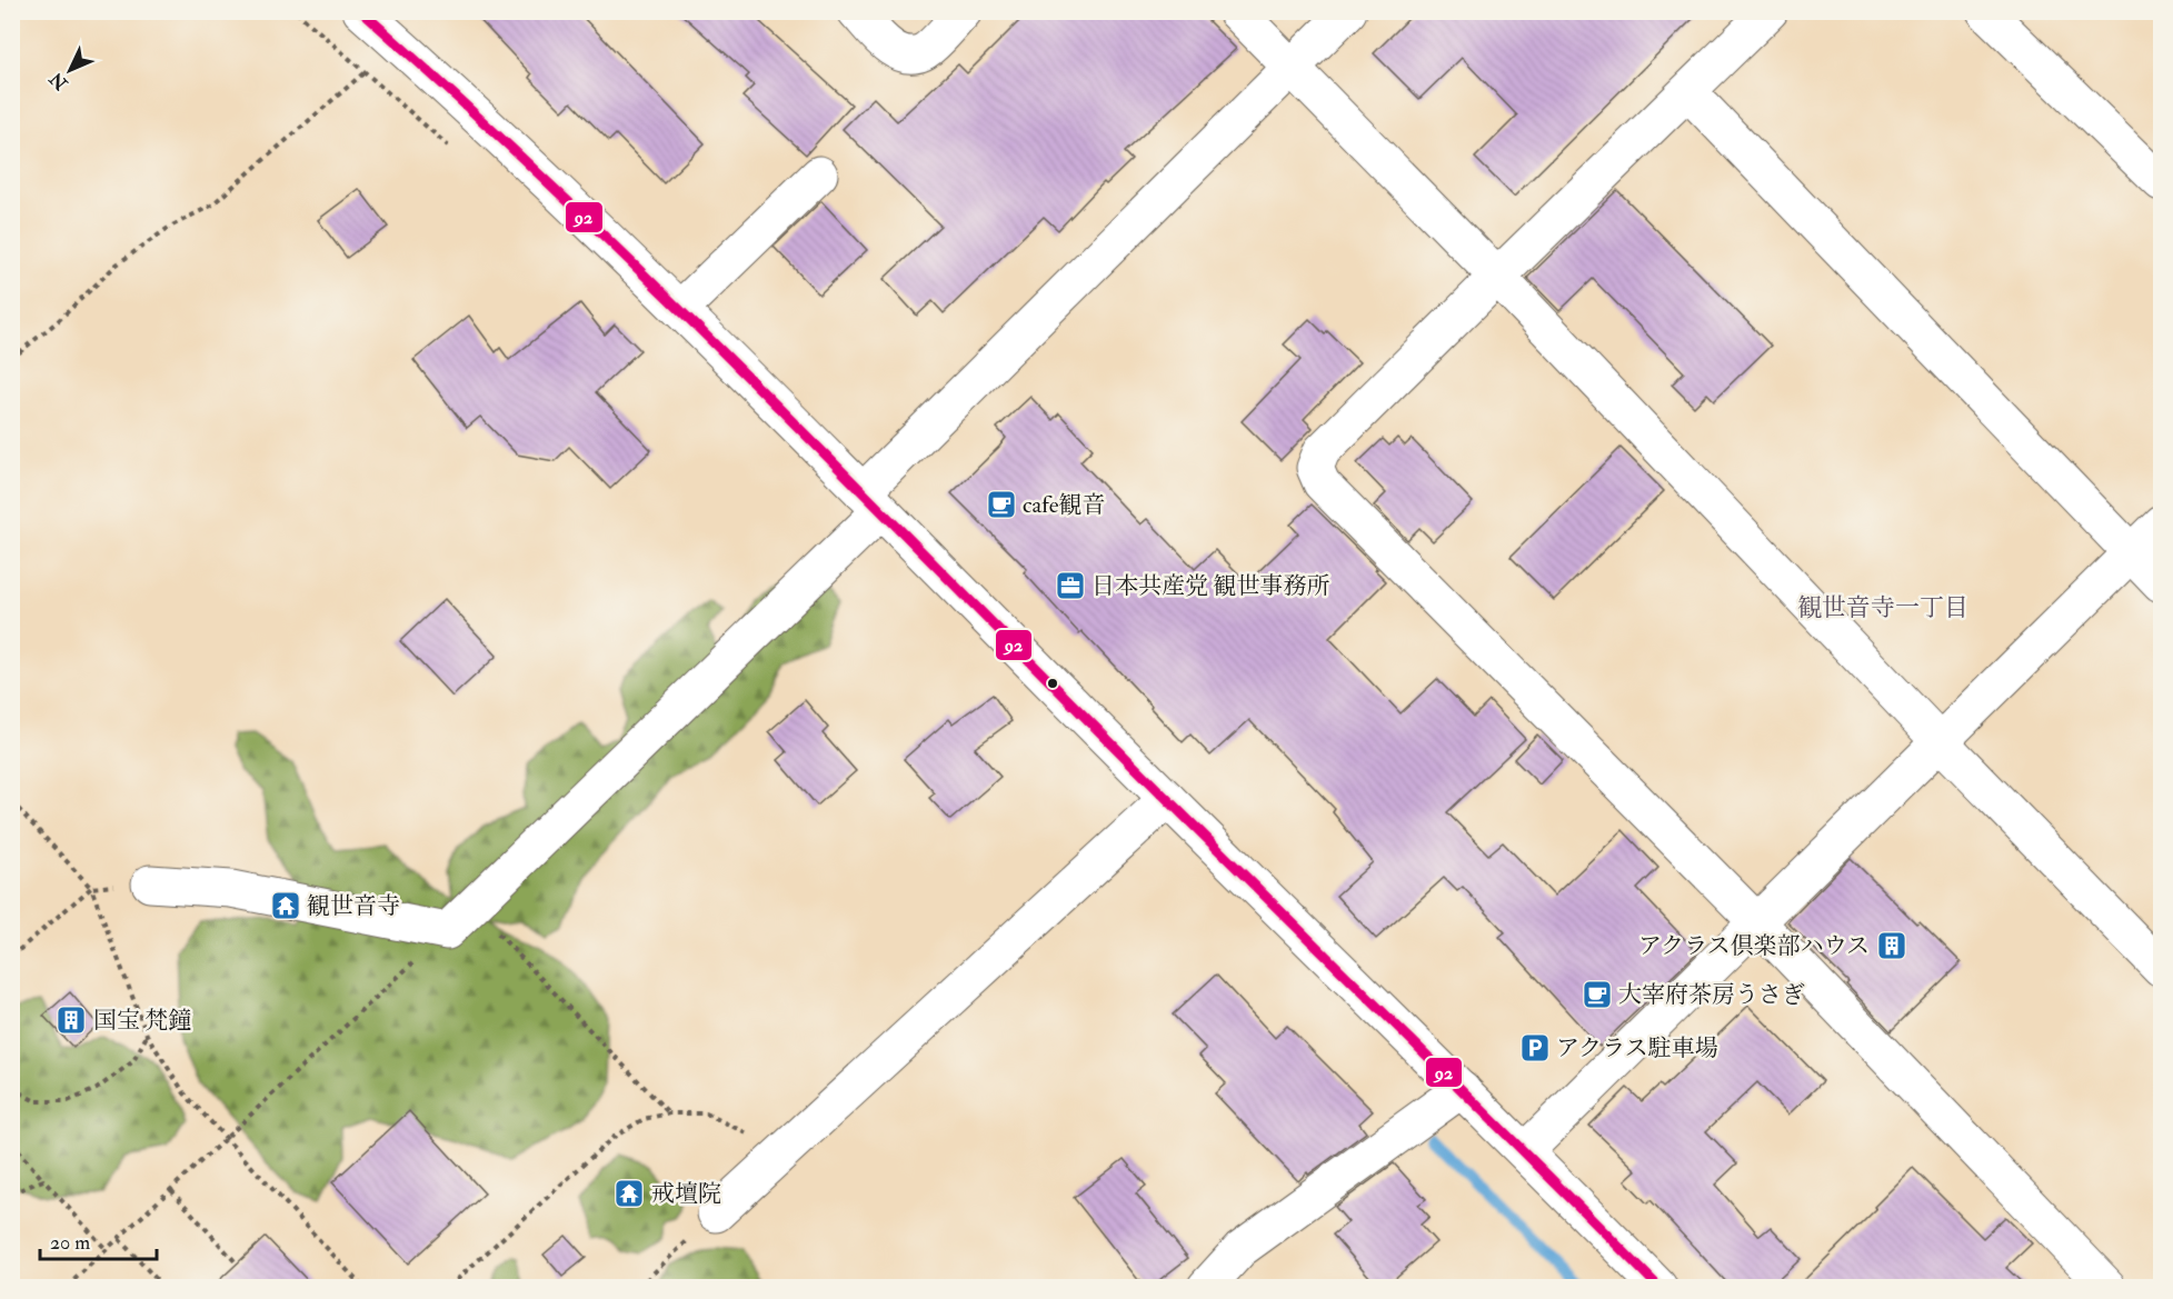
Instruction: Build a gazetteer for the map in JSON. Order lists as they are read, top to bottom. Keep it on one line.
{"districts":["観世音寺一丁目"],"places":{"cafe":["cafe観音","大宰府茶房うさぎ"],"office":["日本共産党 観世事務所"],"temple":["観世音寺","戒壇院"],"building":["アクラス倶楽部ハウス","国宝 梵鐘"],"parking":["アクラス駐車場"]},"lines":["transit line 92"],"scale_bar":"20 m","north":"bottom left"}
